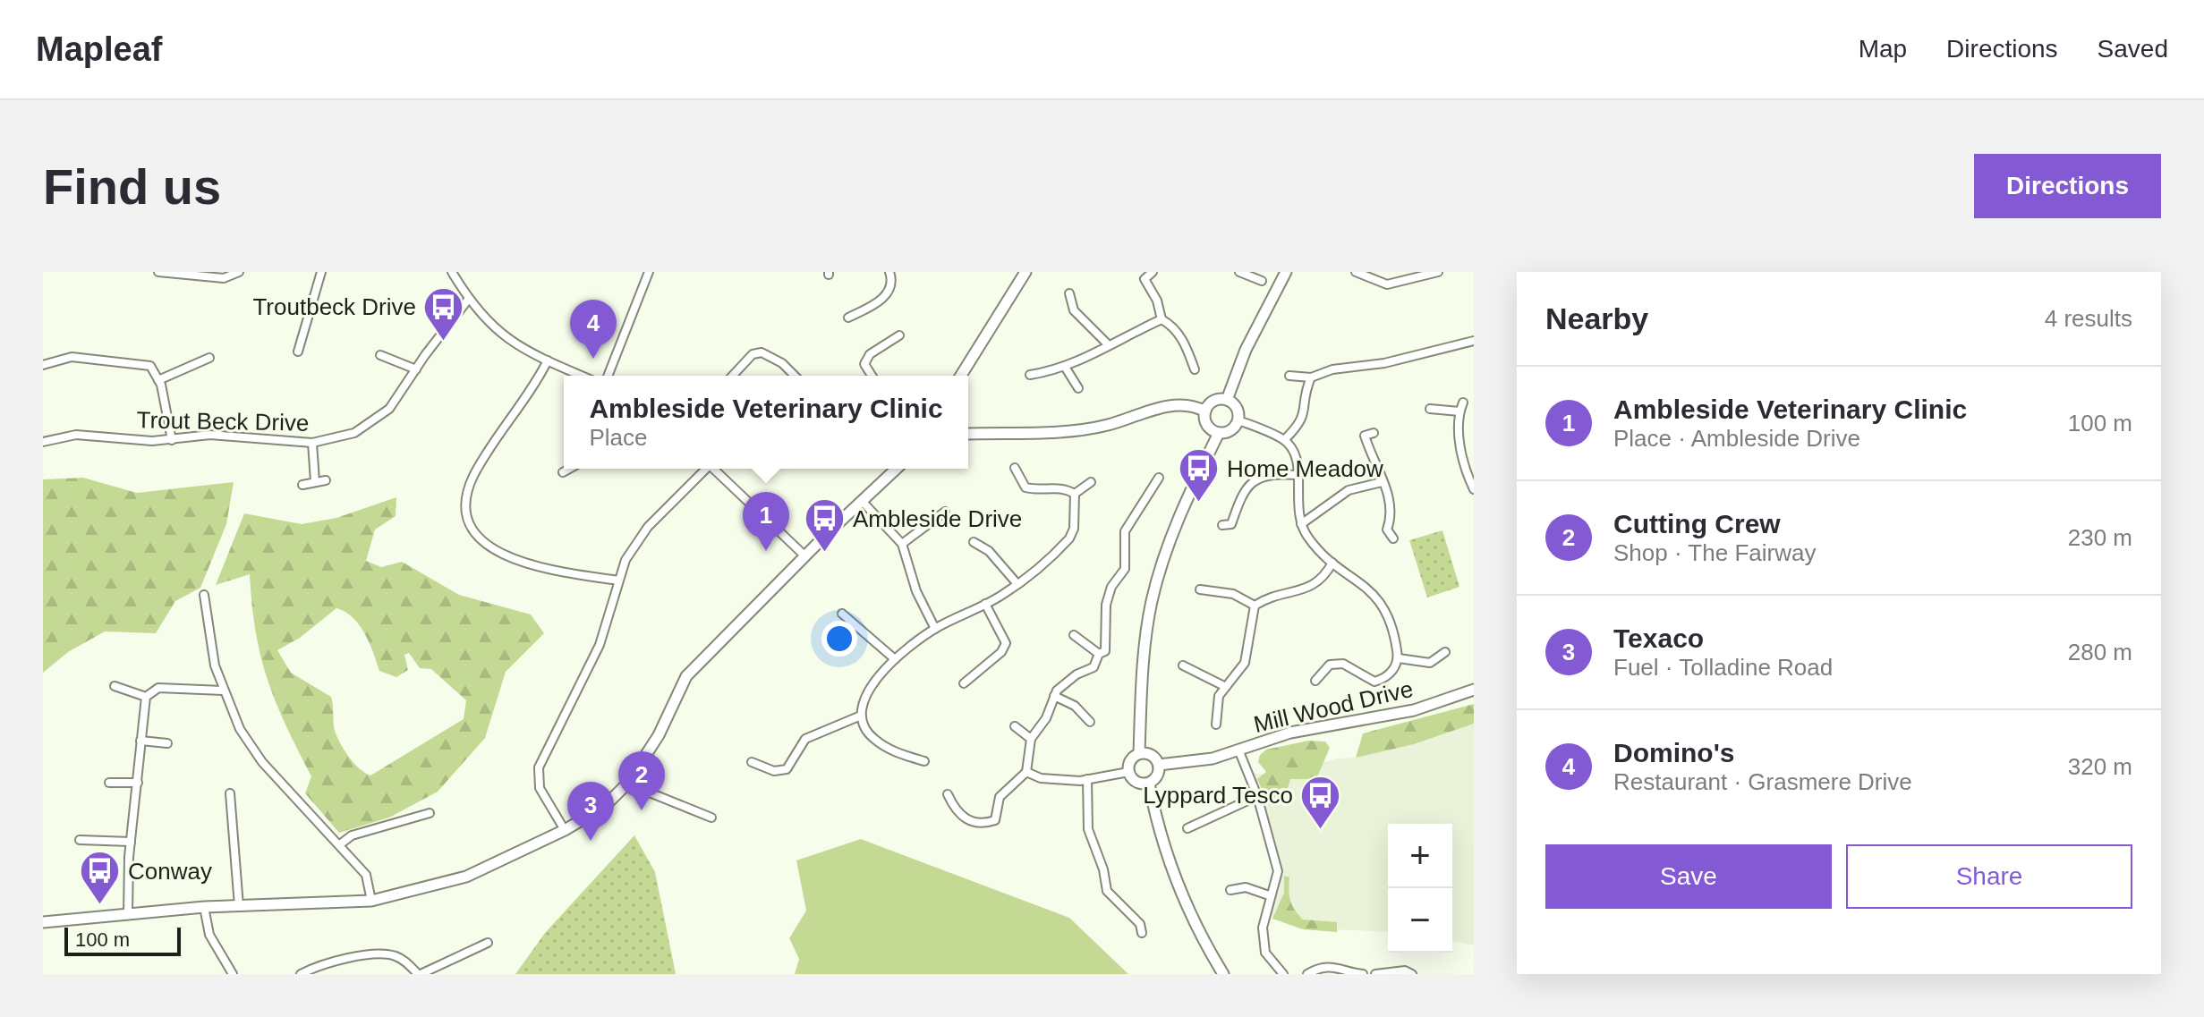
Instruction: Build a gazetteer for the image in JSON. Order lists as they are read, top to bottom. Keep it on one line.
{"streets":{"main road":["Mill Wood Drive"],"street":["Trout Beck Drive"]},"places":{"bus stop":["Troutbeck Drive","Home Meadow","Ambleside Drive","Lyppard Tesco","Conway"]},"scale_bar":"100 m","page":{"header":"Mapleaf","nav":["Map","Directions","Saved"],"buttons":["Directions",["Save","Share"]],"title":"Find us","heading":["Nearby","4 results"],"pins":["4","1","2","3"],"list":[{"mark":"1","name":"Ambleside Veterinary Clinic","note":"Place · Ambleside Drive","value":"100 m"},{"mark":"2","name":"Cutting Crew","note":"Shop · The Fairway","value":"230 m"},{"mark":"3","name":"Texaco","note":"Fuel · Tolladine Road","value":"280 m"},{"mark":"4","name":"Domino's","note":"Restaurant · Grasmere Drive","value":"320 m"}],"popup":["Ambleside Veterinary Clinic","Place"],"map_buttons":["+","−"],"scale":"100 m"}}
